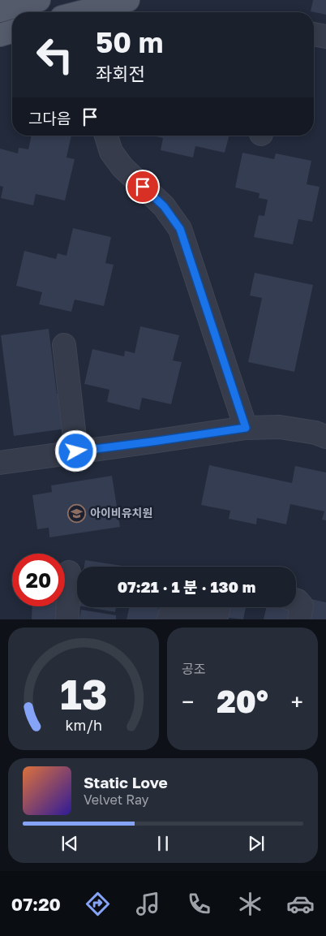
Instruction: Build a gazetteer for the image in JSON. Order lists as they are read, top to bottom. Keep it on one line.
{"places":{"school or university":["아이비유치원"]},"page":{"turn":["50 m","좌회전"],"then":"그다음","limit":"20","trip":"07:21 · 1 분 · 130 m","tile":"공조","heat":["−","20°","+"],"song":["Static Love","Velvet Ray"],"tabs":"07:20","gauge":["13","km/h"]}}
